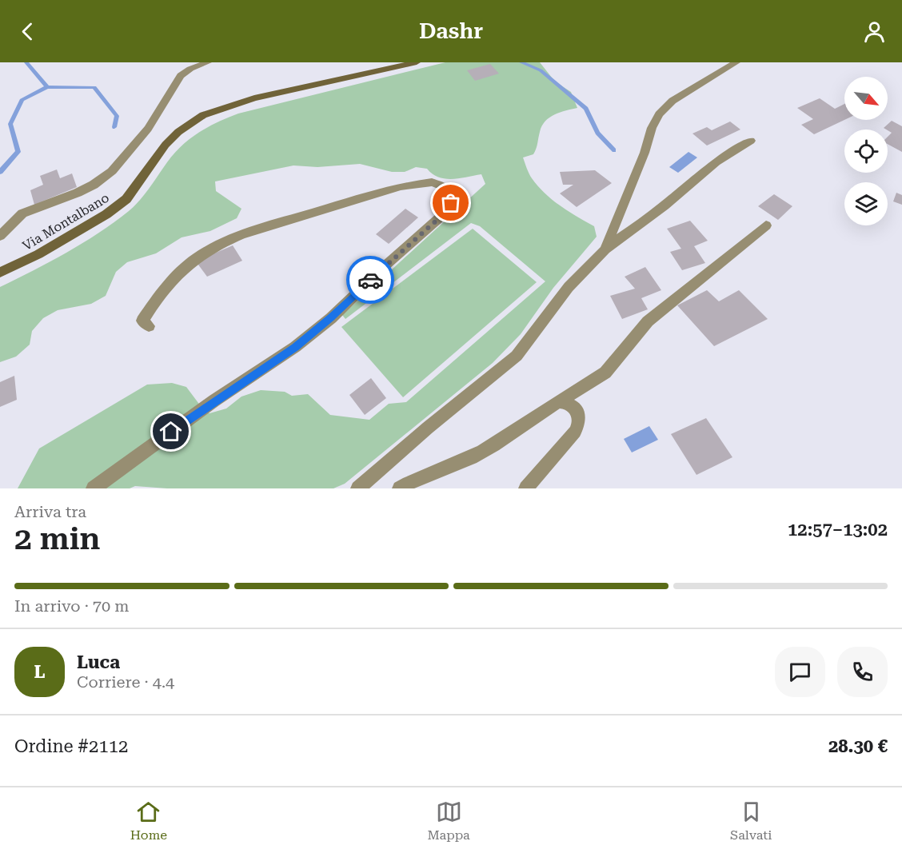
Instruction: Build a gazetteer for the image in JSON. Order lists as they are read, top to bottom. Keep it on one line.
{"streets":{"street":["Via Montalbano"]},"north":"bottom right","page":{"header":"Dashr","heading":["2 min","Arriva tra","12:57–13:02"],"panel":["Luca","Corriere · 4.4","Ordine #2112","28.30 €"],"bar":"In arrivo · 70 m","round":"L","tabs":["Home","Mappa","Salvati"]}}
